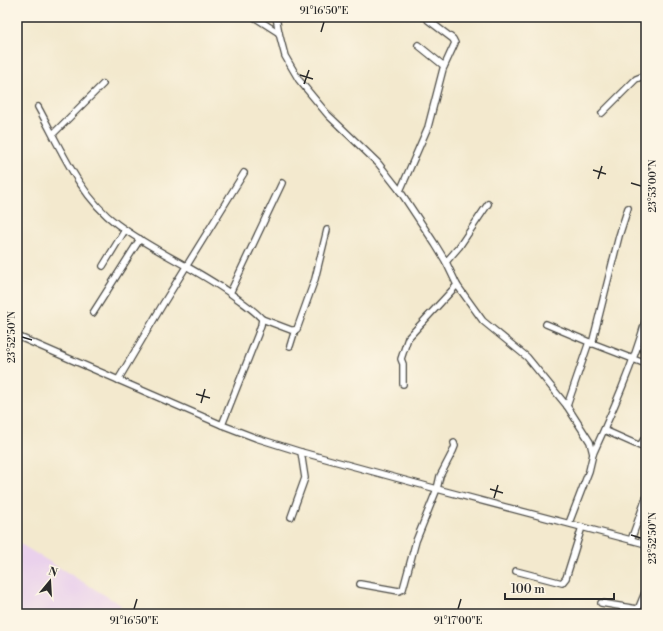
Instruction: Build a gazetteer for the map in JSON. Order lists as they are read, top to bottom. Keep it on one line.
{"scale_bar":"100 m","north":"top","coordinates":["91°16'50\"E","23°53'00\"N","23°52'50\"N","91°17'00\"E"]}
